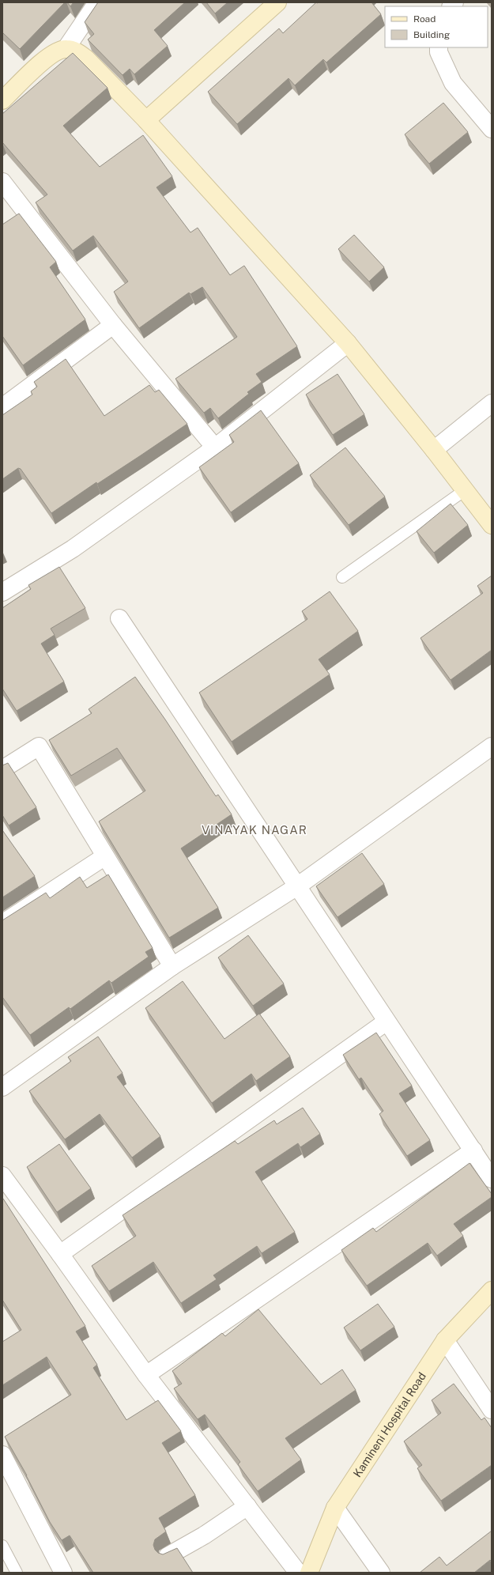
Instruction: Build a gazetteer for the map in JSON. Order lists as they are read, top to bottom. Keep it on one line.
{"streets":{"street":["Kamineni Hospital Road"]},"districts":["VINAYAK NAGAR"],"legend":["Road","Building"]}
